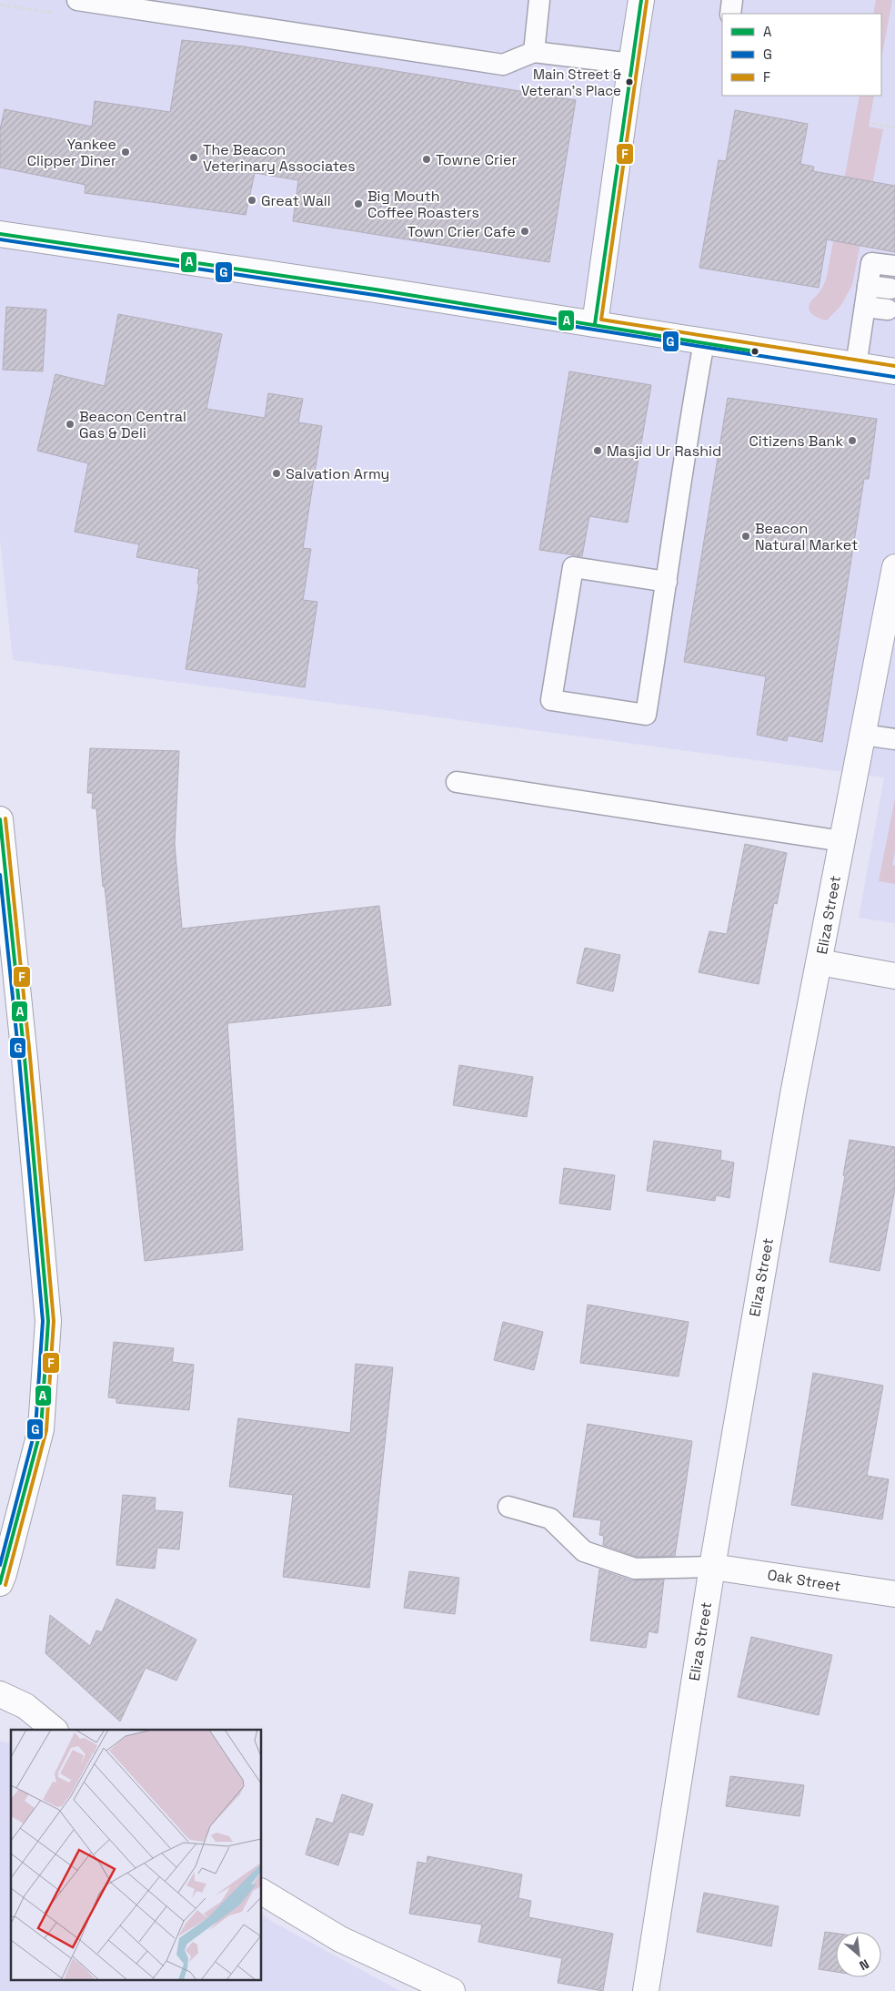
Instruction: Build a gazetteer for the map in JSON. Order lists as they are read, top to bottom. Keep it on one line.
{"streets":{"street":["Eliza Street","Oak Street"]},"crossings":[["Eliza Street","Oak Street"]],"places":["Main Street & Veteran's Place","Yankee Clipper Diner","The Beacon Veterinary Associates","Towne Crier","Great Wall","Big Mouth Coffee Roasters","Town Crier Cafe","Beacon Central Gas & Deli","Citizens Bank","Masjid Ur Rashid","Salvation Army","Beacon Natural Market"],"lines":["transit line A","transit line F","transit line G"],"legend":["A","G","F"],"north":"bottom right"}
